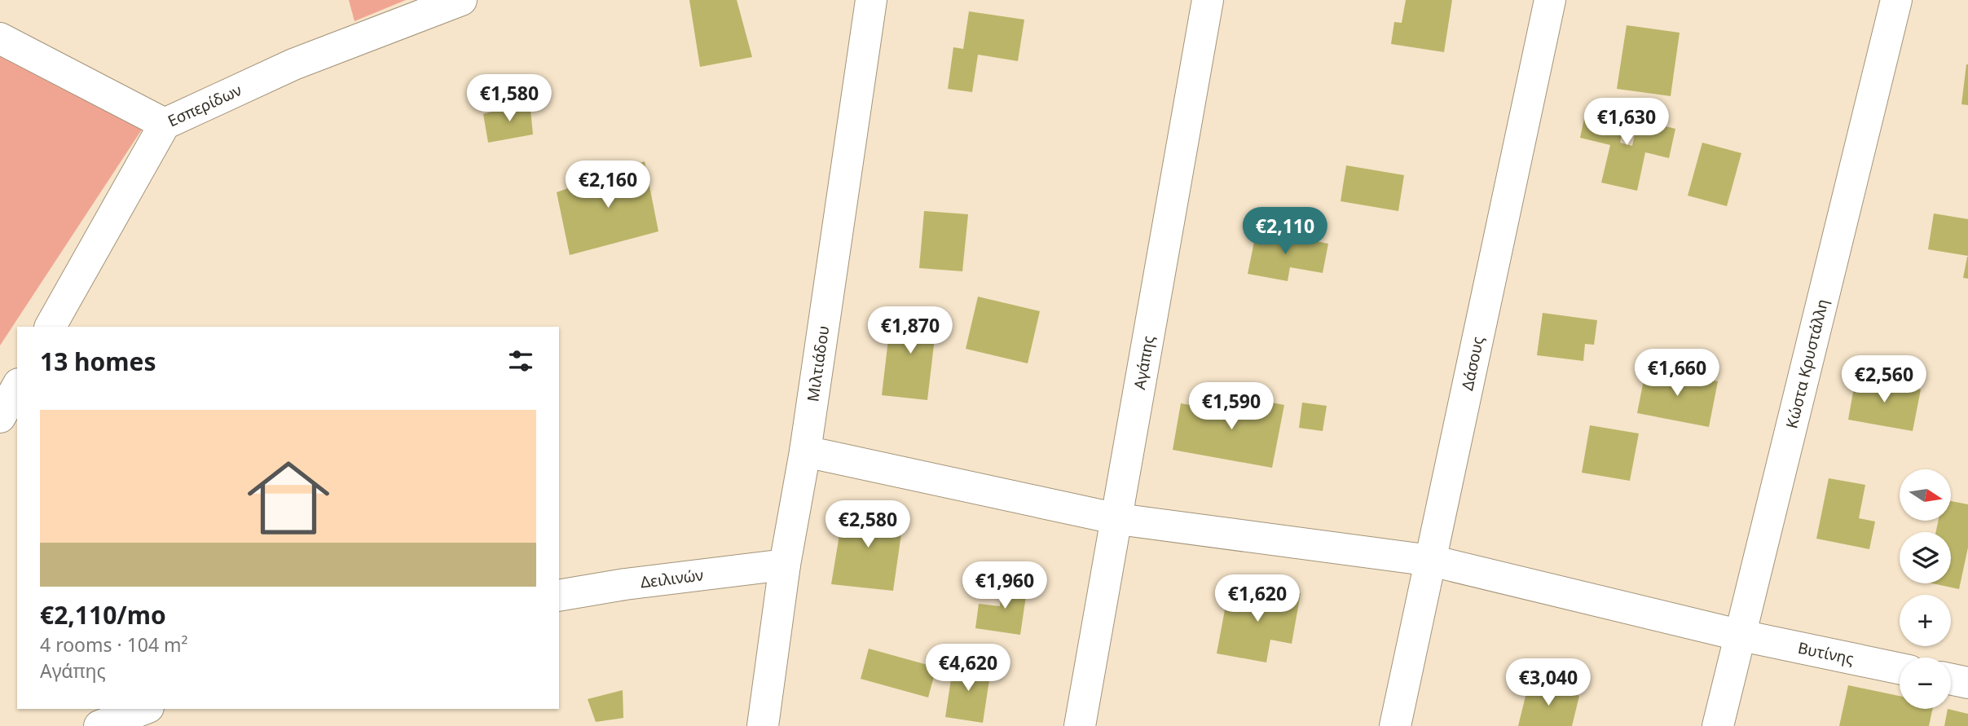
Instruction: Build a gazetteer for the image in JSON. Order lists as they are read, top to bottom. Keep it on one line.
{"streets":{"street":["Εσπερίδων","Μιλτιάδου","Αγάπης","Δάσους","Κώστα Κρυστάλλη","Δειλινών","Βυτίνης"]},"crossings":[["Μιλτιάδου","Δειλινών"],["Μιλτιάδου","Βυτίνης"],["Αγάπης","Βυτίνης"],["Δάσους","Βυτίνης"],["Κώστα Κρυστάλλη","Βυτίνης"]],"north":"right","page":{"price":["€1,580","€1,630","€2,160","€2,110","€1,870","€1,660","€2,560","€1,590","€2,580","€1,960","€1,620","€4,620","€3,040"],"heading":"13 homes","list":[{"name":"€2,110/mo","note":"4 rooms · 104 m² · Αγάπης"}],"map_buttons":["+","−"]}}
